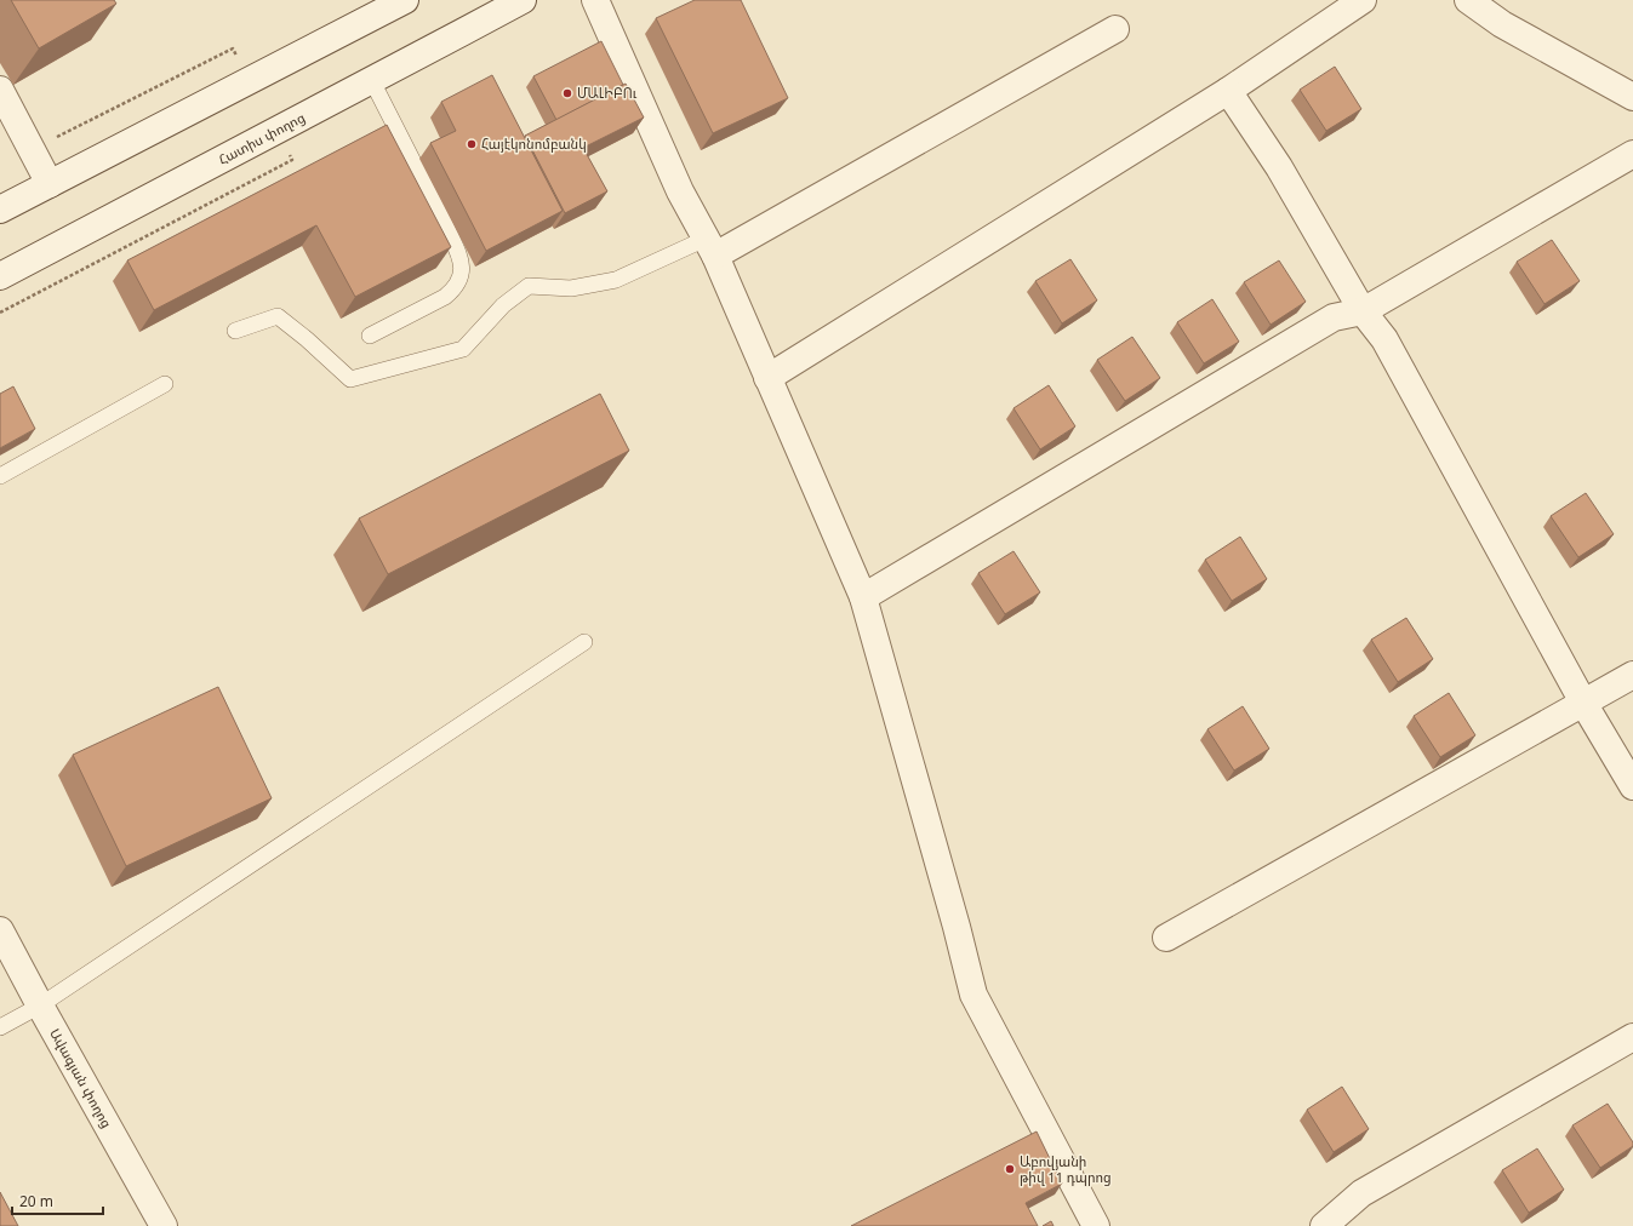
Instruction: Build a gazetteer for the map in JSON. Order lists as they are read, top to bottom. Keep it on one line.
{"streets":{"street":["Հատիս փողոց","Ավագյան փողոց"]},"places":["ՄԱԼԻԲՈւ","Հայէկոնոմբանկ","Աբովյանի թիվ 11 դպրոց"],"scale_bar":"20 m"}
